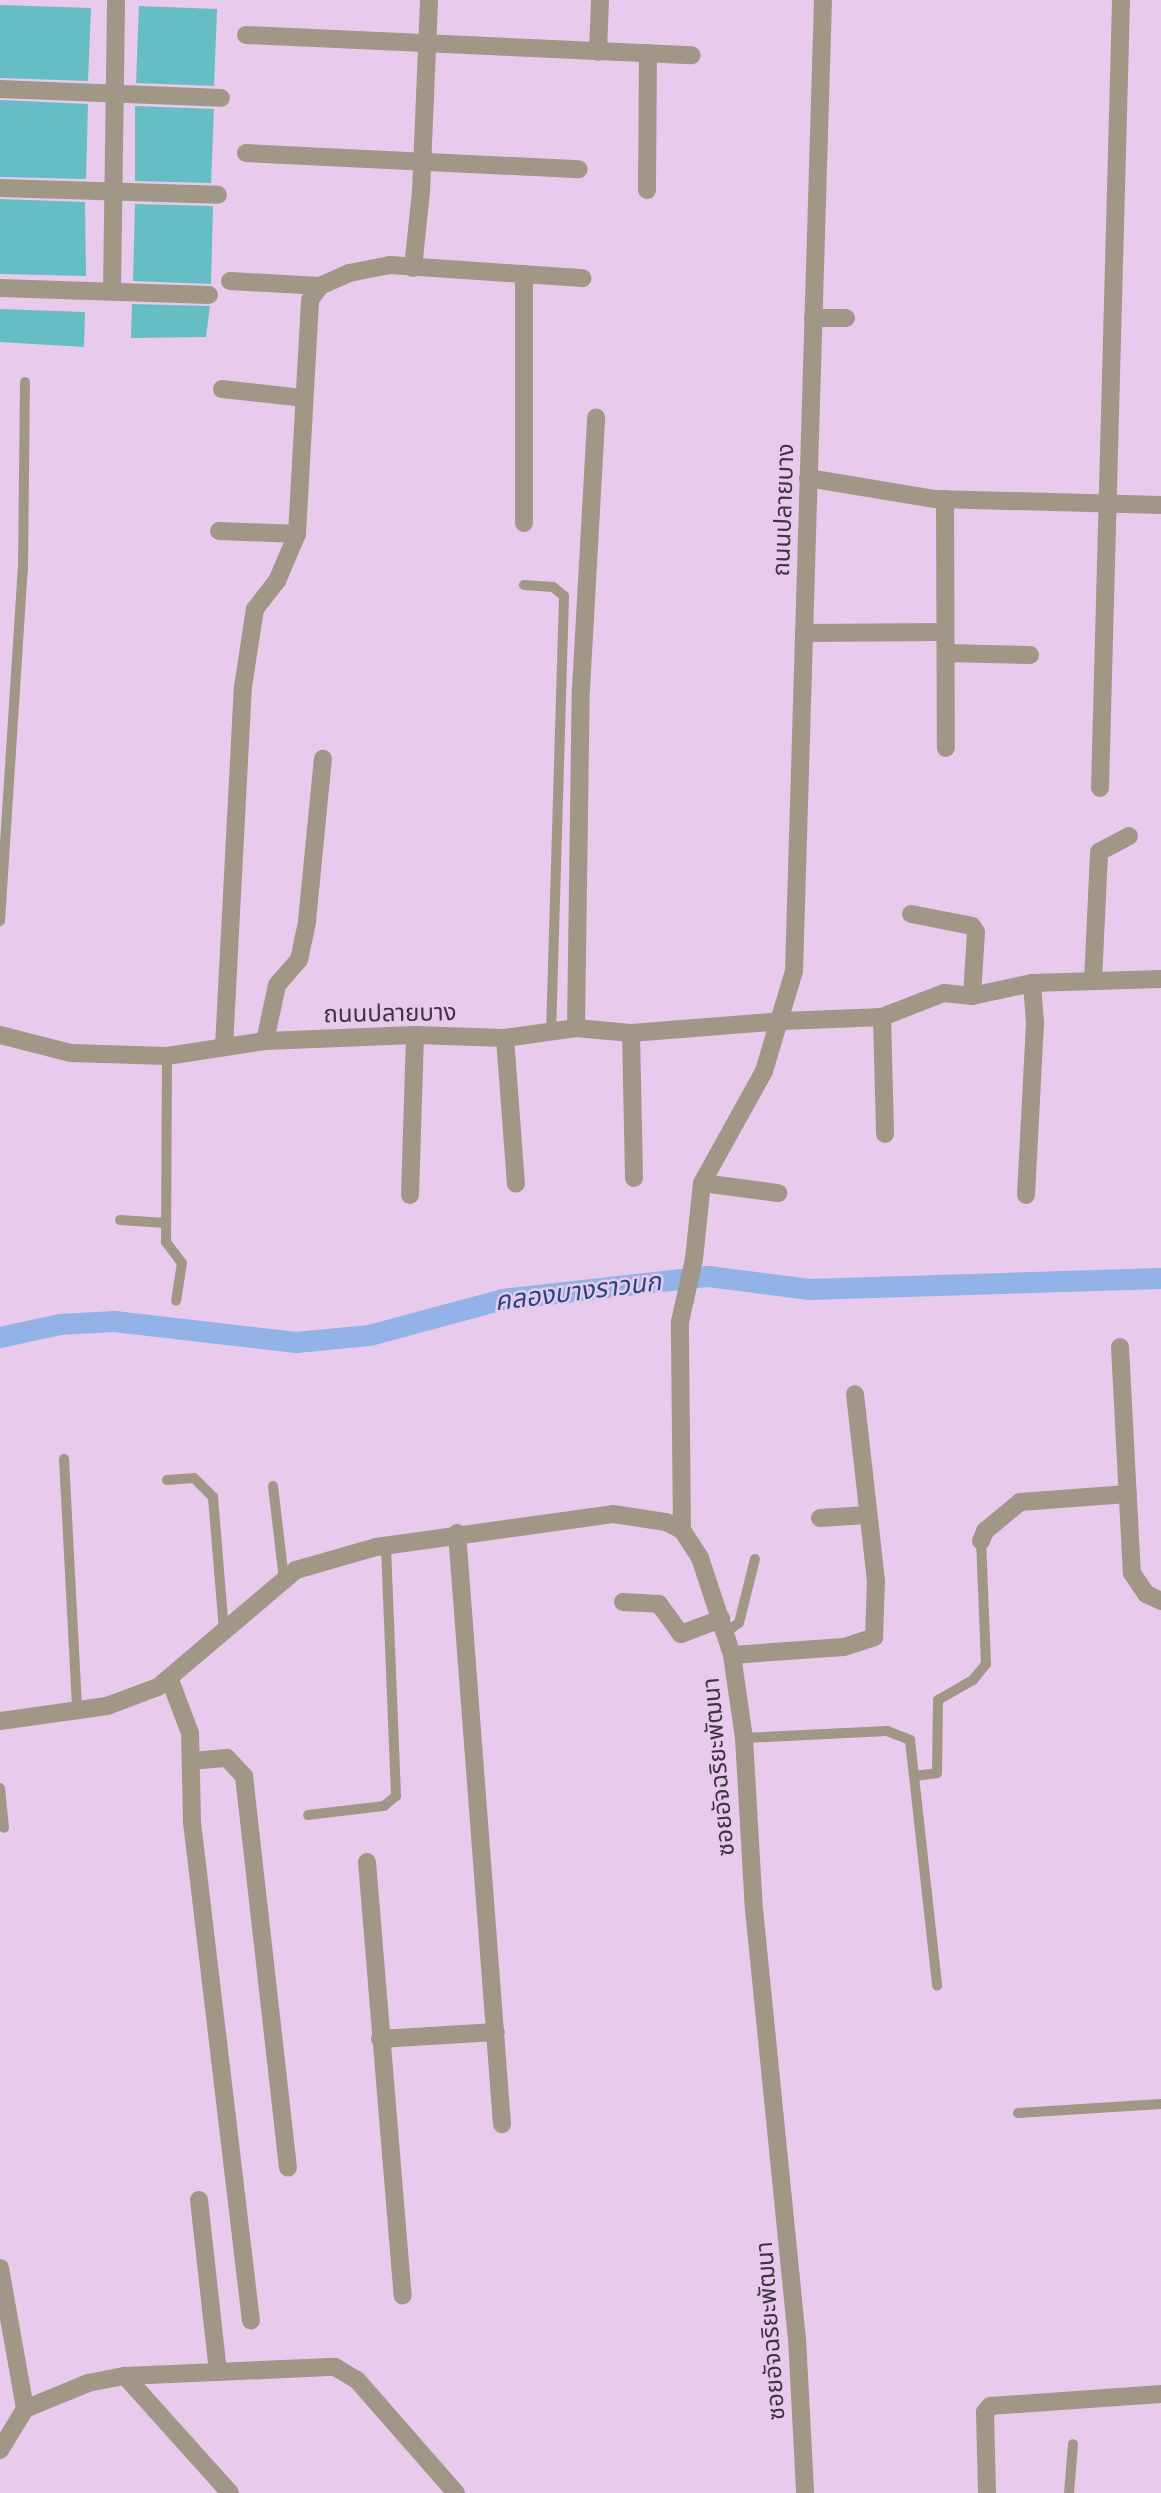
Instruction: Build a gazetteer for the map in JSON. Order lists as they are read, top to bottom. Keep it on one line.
{"streets":{"street":["ถนนปลายบาง","ซอยอัจฉริยะพัฒนา"]},"crossings":[["ถนนปลายบาง","ซอยอัจฉริยะพัฒนา"]],"water":["คลองบางราวนก"]}
